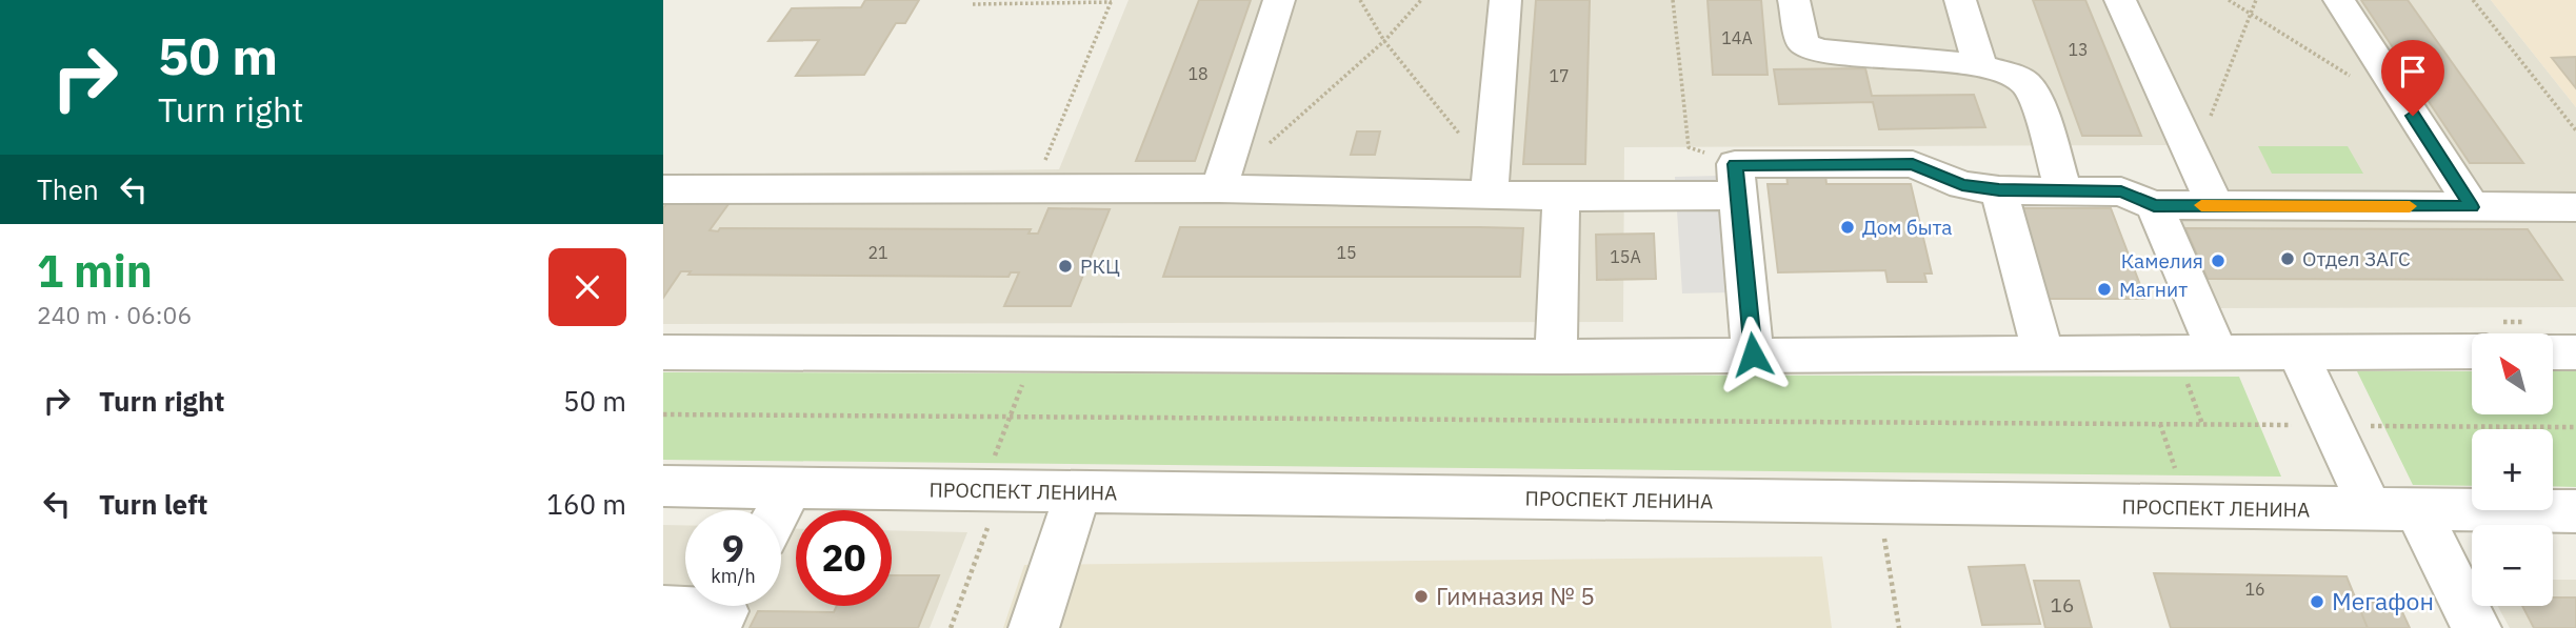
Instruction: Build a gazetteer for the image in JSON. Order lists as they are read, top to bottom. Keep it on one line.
{"streets":{"street":["ПРОСПЕКТ ЛЕНИНА"]},"places":["Дом быта","Отдел ЗАГС","Камелия","РКЦ","Магнит","Гимназия № 5","Мегафон"],"house_numbers":["14А","13","18","17","21","15","15А","16","16"],"north":"top left","page":{"turn":["50 m","Turn right"],"then":"Then","heading":["1 min","240 m · 06:06"],"map_buttons":["+","−"],"list":[{"name":"Turn right","value":"50 m"},{"name":"Turn left","value":"160 m"}],"speed":"9 km/h","limit":"20"}}
